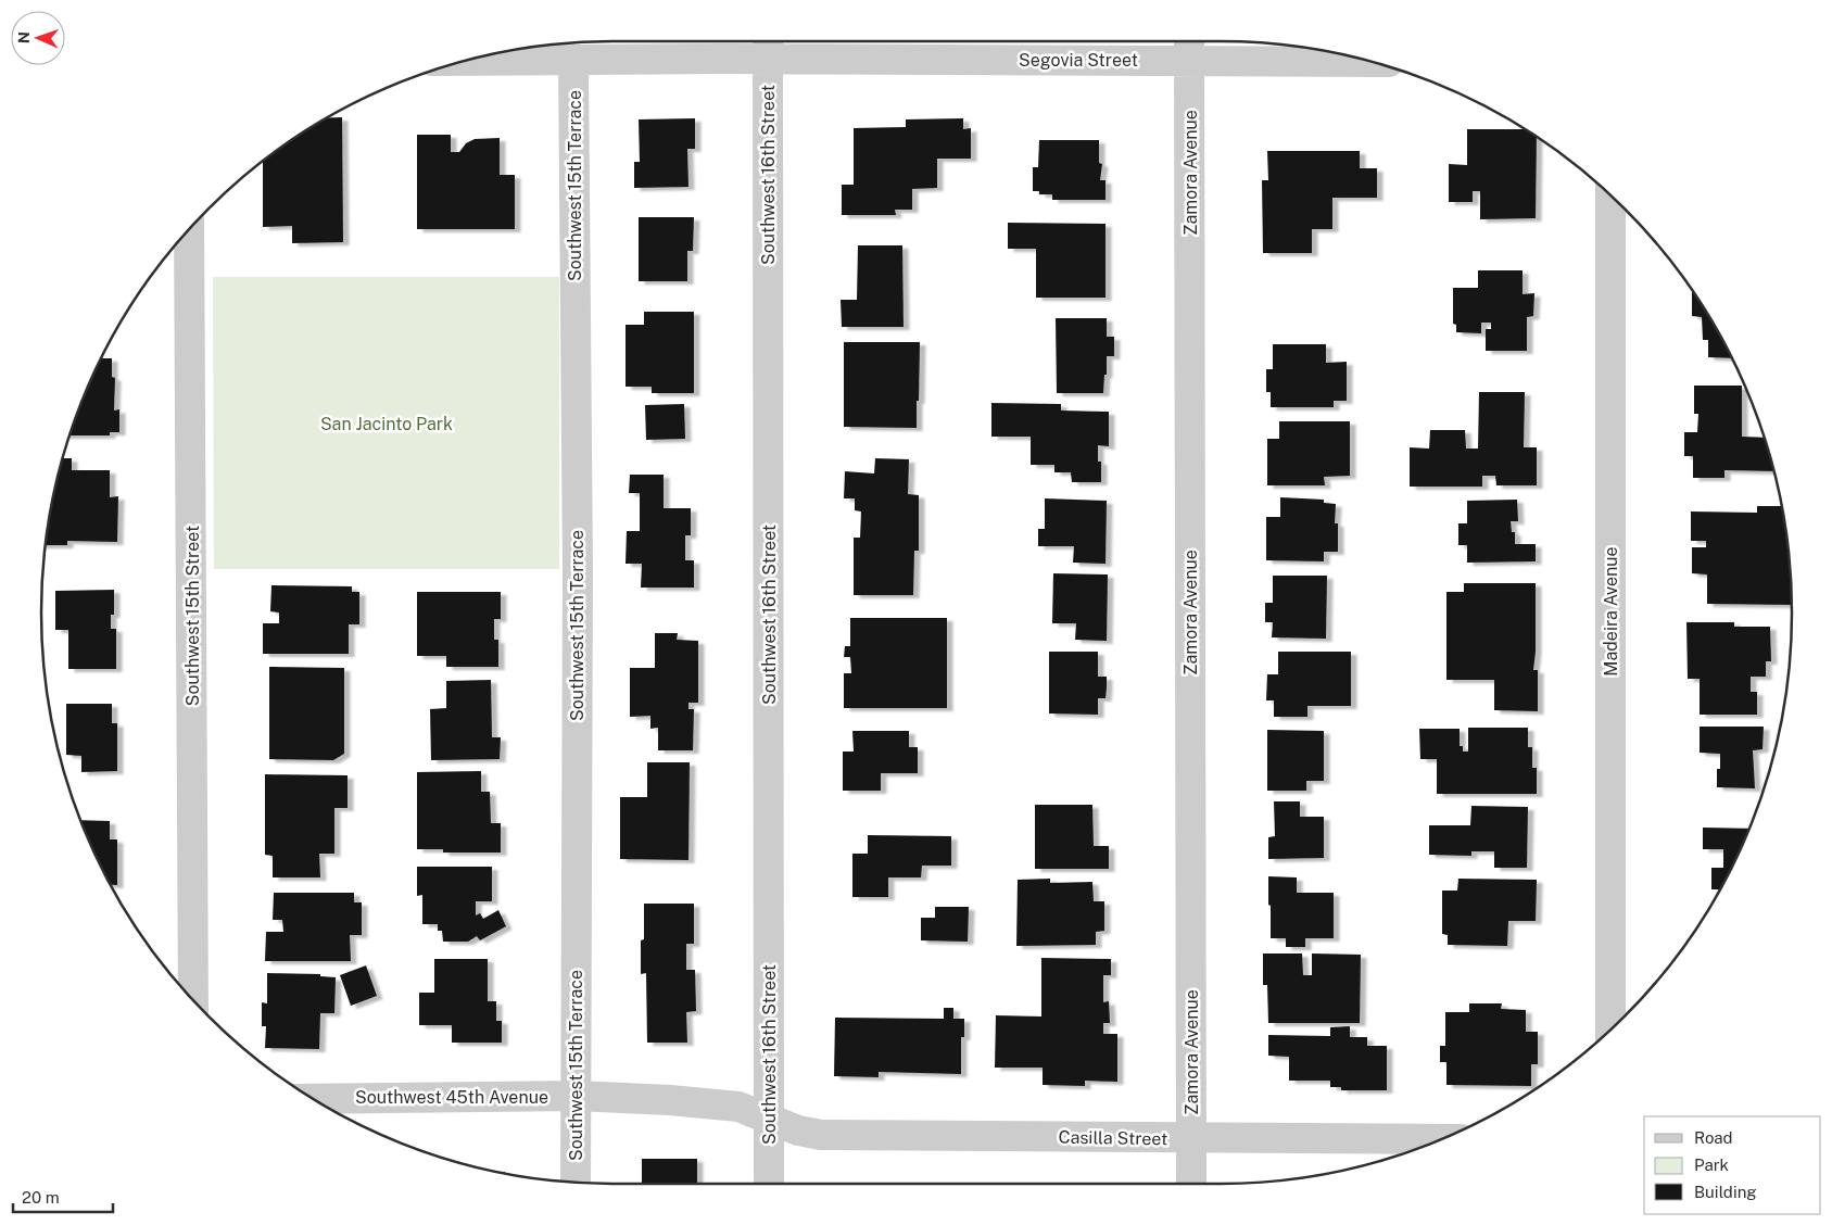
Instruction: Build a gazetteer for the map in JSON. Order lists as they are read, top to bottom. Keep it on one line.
{"streets":{"street":["Segovia Street","Zamora Avenue","Southwest 16th Street","Southwest 15th Terrace","Madeira Avenue","Southwest 15th Street","Southwest 45th Avenue","Casilla Street"]},"crossings":[["Segovia Street","Zamora Avenue"],["Segovia Street","Southwest 16th Street"],["Segovia Street","Southwest 15th Terrace"],["Zamora Avenue","Casilla Street"],["Southwest 16th Street","Southwest 45th Avenue"],["Southwest 16th Street","Casilla Street"],["Southwest 15th Terrace","Southwest 45th Avenue"],["Southwest 45th Avenue","Casilla Street"]],"parks":["San Jacinto Park"],"legend":["Road","Park","Building"],"scale_bar":"20 m","north":"left"}
